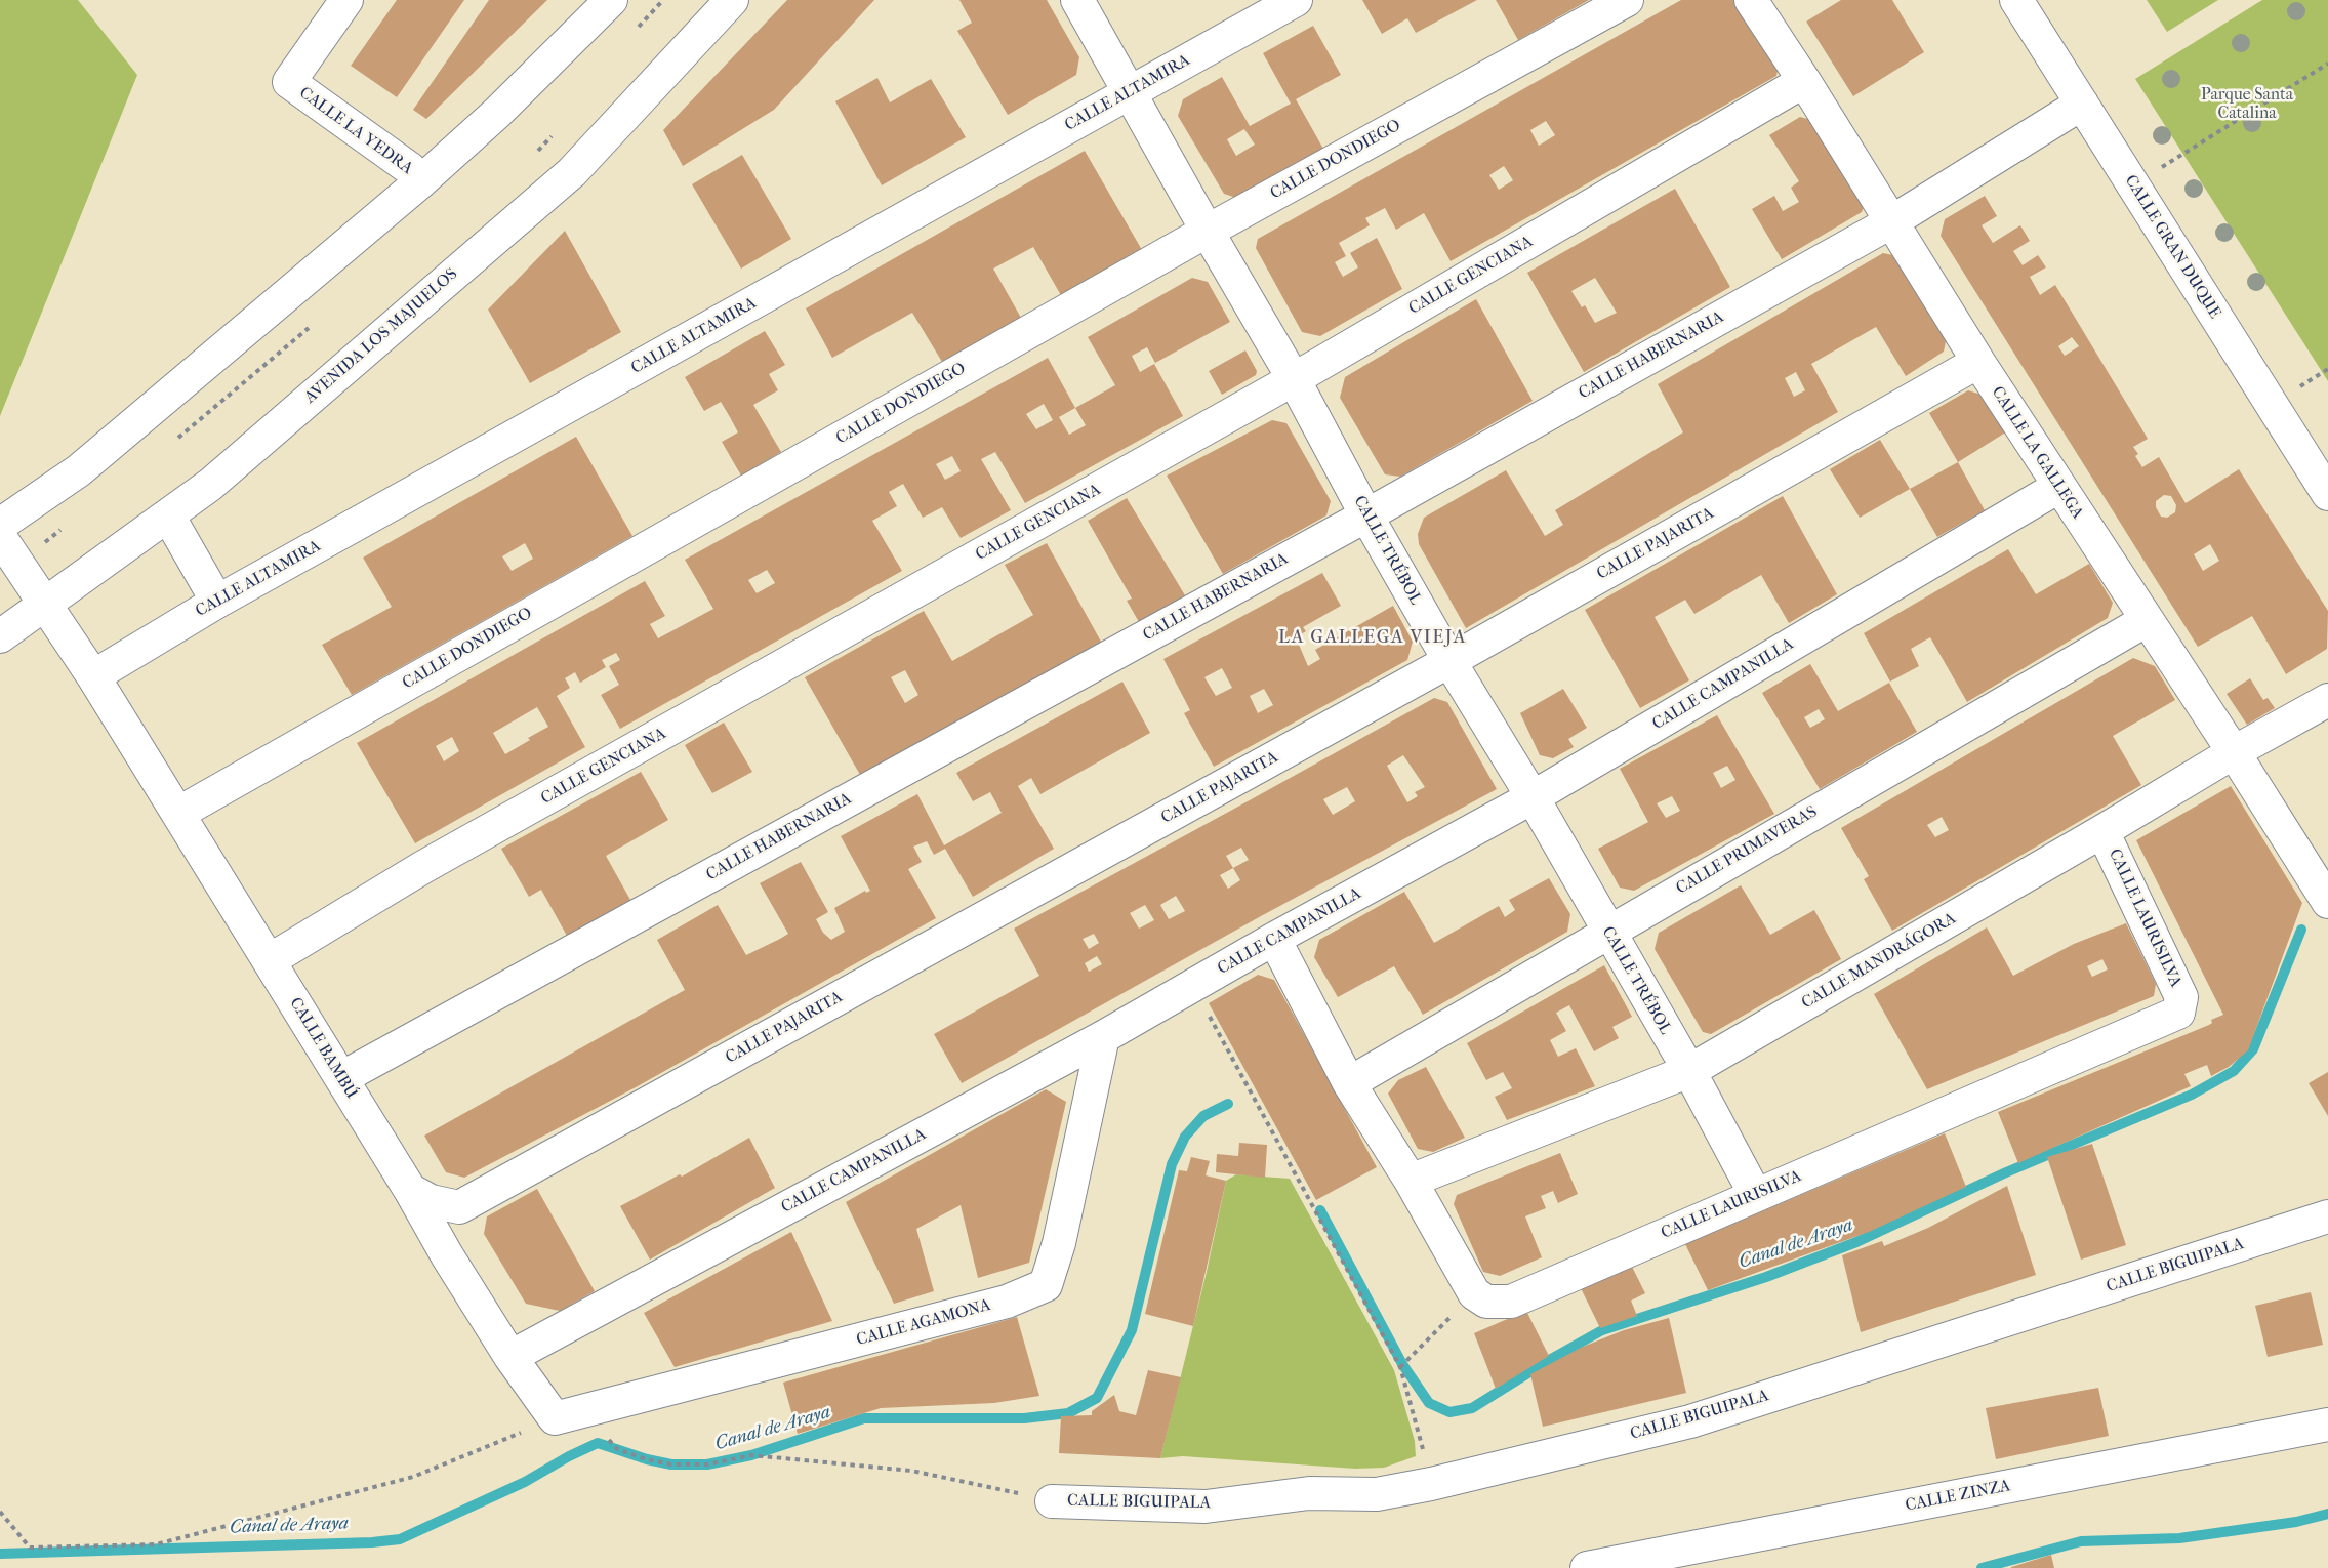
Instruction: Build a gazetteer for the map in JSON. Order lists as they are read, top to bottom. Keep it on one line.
{"streets":{"street":["CALLE ALTAMIRA","CALLE LA YEDRA","CALLE DONDIEGO","CALLE GRAN DUQUE","CALLE GENCIANA","AVENIDA LOS MAJUELOS","CALLE HABERNARIA","CALLE LA GALLEGA","CALLE PAJARITA","CALLE TRÉBOL","CALLE CAMPANILLA","CALLE PRIMAVERAS","CALLE LAURISILVA","CALLE MANDRÁGORA","CALLE BAMBÚ","CALLE BIGUIPALA","CALLE AGAMONA","CALLE ZINZA"]},"crossings":[["CALLE ALTAMIRA","CALLE TRÉBOL"],["CALLE ALTAMIRA","CALLE BAMBÚ"],["CALLE DONDIEGO","CALLE TRÉBOL"],["CALLE DONDIEGO","CALLE BAMBÚ"],["CALLE GRAN DUQUE","CALLE HABERNARIA"],["CALLE GENCIANA","CALLE LA GALLEGA"],["CALLE GENCIANA","CALLE TRÉBOL"],["CALLE GENCIANA","CALLE BAMBÚ"],["AVENIDA LOS MAJUELOS","CALLE BAMBÚ"],["CALLE HABERNARIA","CALLE LA GALLEGA"],["CALLE HABERNARIA","CALLE TRÉBOL"],["CALLE HABERNARIA","CALLE BAMBÚ"],["CALLE LA GALLEGA","CALLE PAJARITA"],["CALLE LA GALLEGA","CALLE CAMPANILLA"],["CALLE LA GALLEGA","CALLE PRIMAVERAS"],["CALLE LA GALLEGA","CALLE MANDRÁGORA"],["CALLE PAJARITA","CALLE TRÉBOL"],["CALLE TRÉBOL","CALLE CAMPANILLA"],["CALLE TRÉBOL","CALLE PRIMAVERAS"],["CALLE TRÉBOL","CALLE LAURISILVA"],["CALLE TRÉBOL","CALLE MANDRÁGORA"],["CALLE CAMPANILLA","CALLE BAMBÚ"],["CALLE CAMPANILLA","CALLE AGAMONA"],["CALLE LAURISILVA","CALLE MANDRÁGORA"],["CALLE BAMBÚ","CALLE AGAMONA"]],"districts":["LA GALLEGA VIEJA"],"water":["Canal de Araya"],"parks":["Parque Santa Catalina"]}
